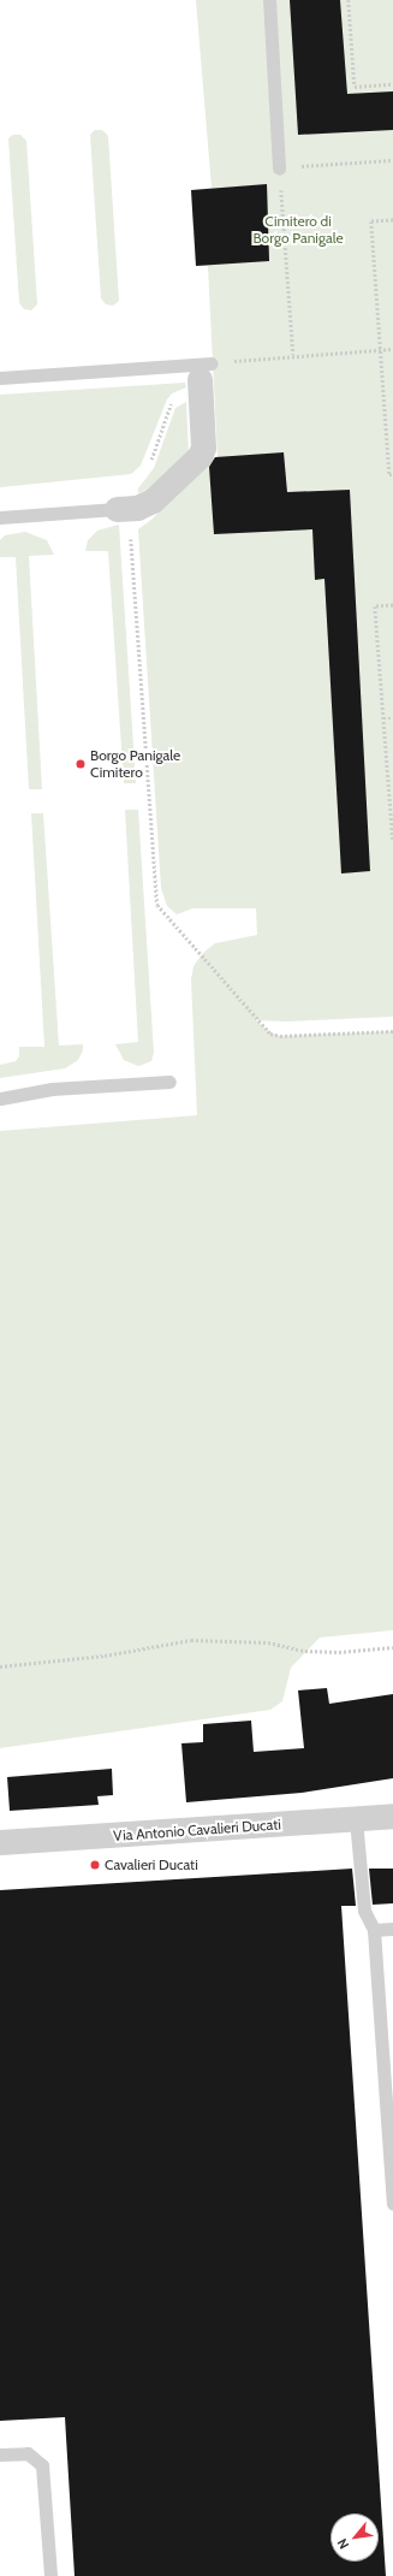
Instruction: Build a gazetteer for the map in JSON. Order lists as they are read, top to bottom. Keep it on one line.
{"streets":{"street":["Via Antonio Cavalieri Ducati"]},"parks":["Cimitero di Borgo Panigale"],"places":["Borgo Panigale Cimitero","Cavalieri Ducati"],"north":"bottom left"}
